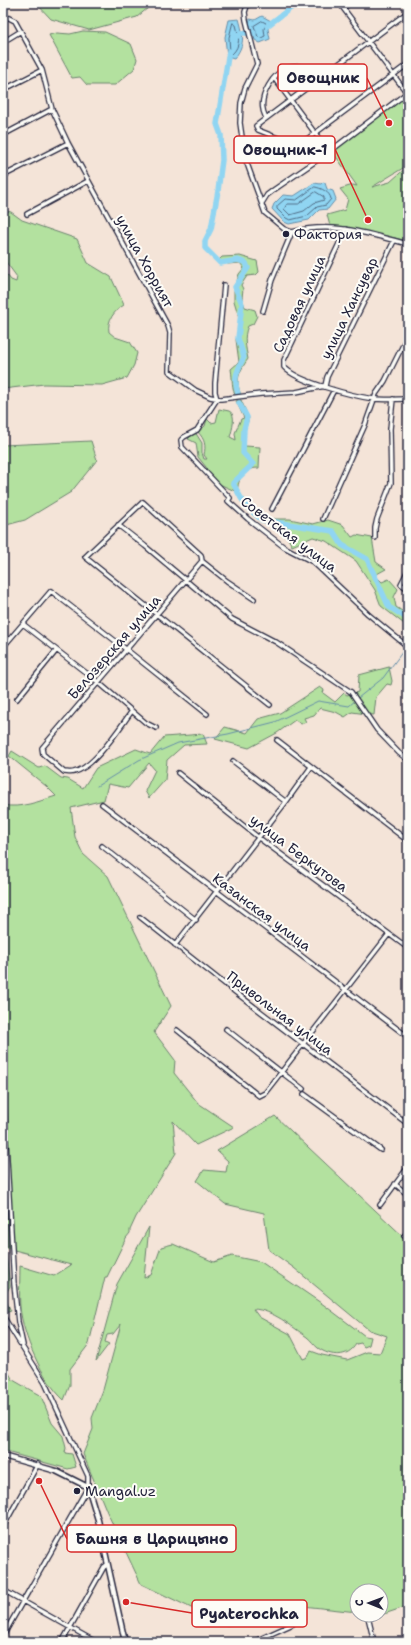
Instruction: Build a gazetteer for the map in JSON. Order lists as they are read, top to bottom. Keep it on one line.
{"streets":{"street":["улица Хоррият","Садовая улица","улица Хансувар","Советская улица","Белозерская улица","улица Беркутова","Казанская улица","Привольная улица"]},"crossings":[["улица Хоррият","Советская улица"],["Садовая улица","улица Хансувар"]],"places":["Овощник","Овощник-1","Фактория","Башня в Царицыно","Mangal.uz","Pyaterochka"],"north":"left"}
